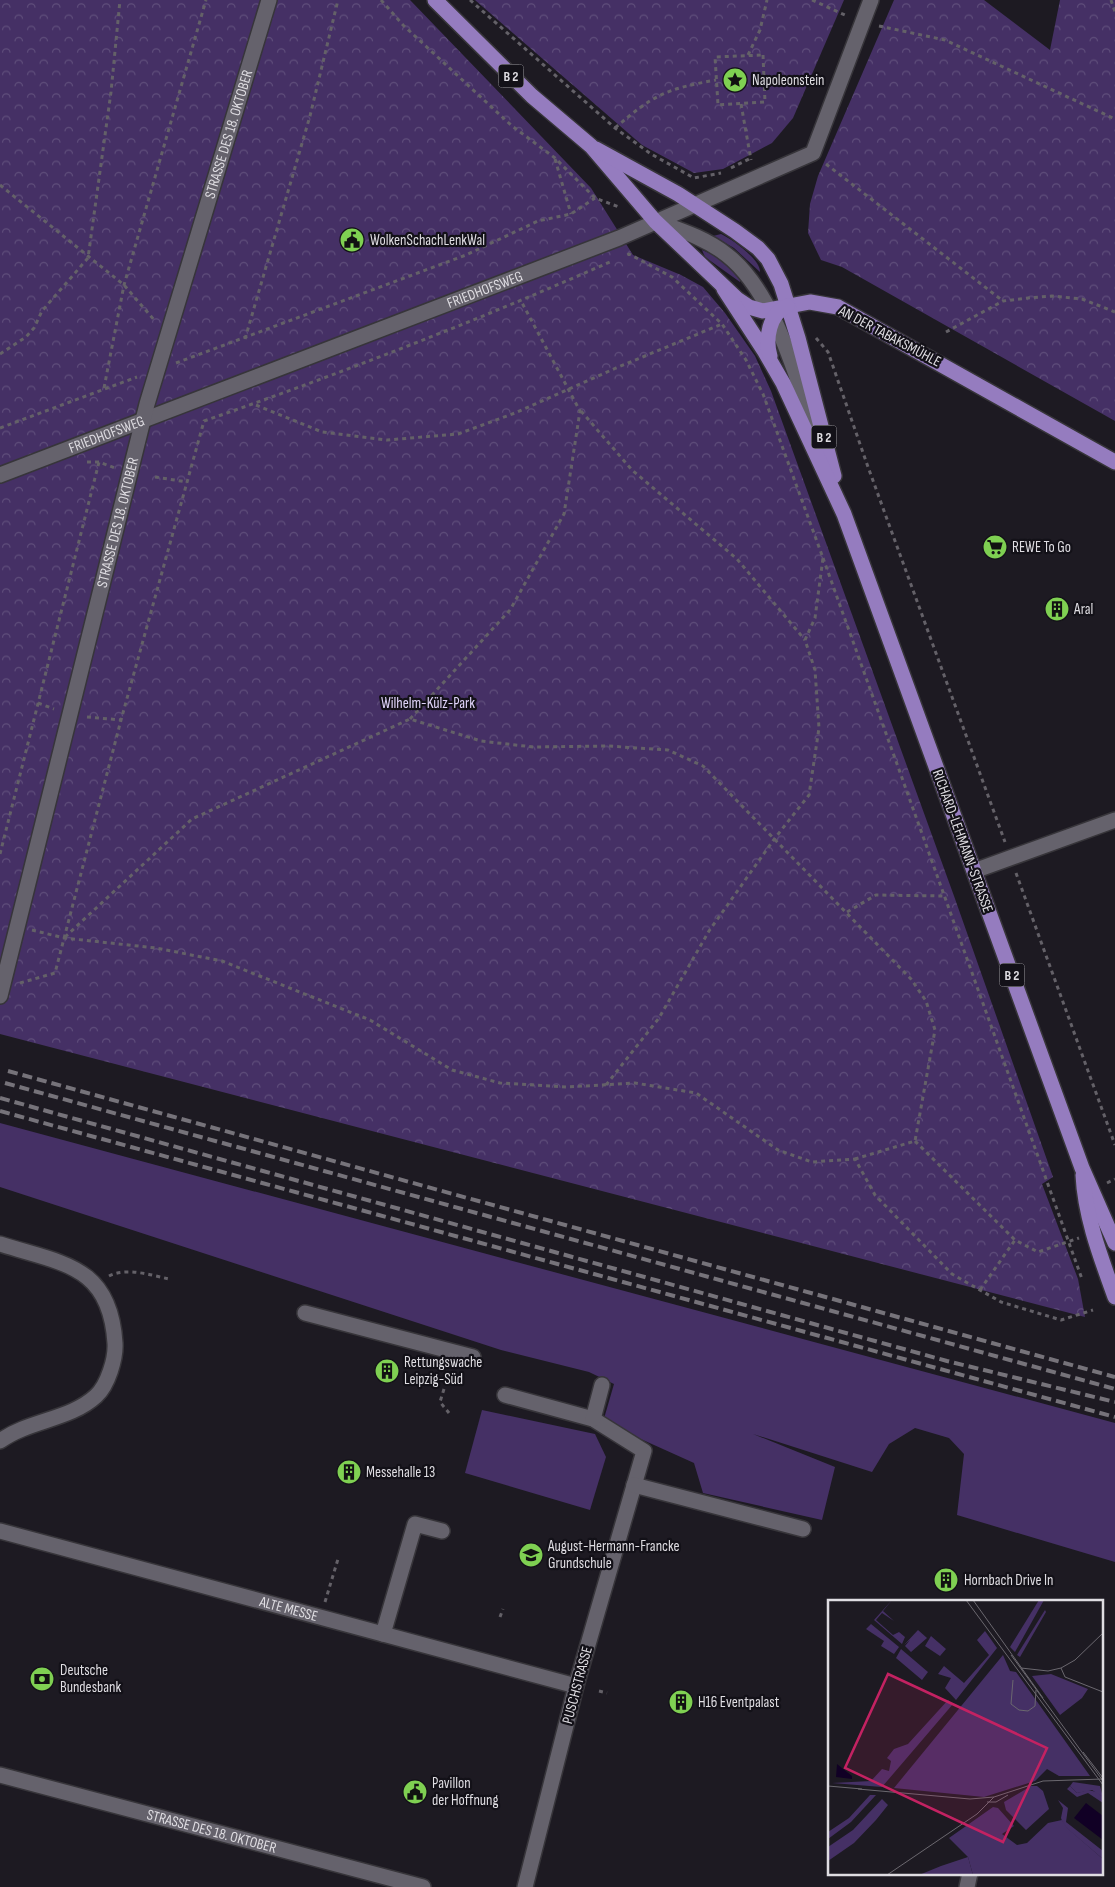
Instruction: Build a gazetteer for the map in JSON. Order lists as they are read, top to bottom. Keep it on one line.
{"streets":{"main road":["B 2","AN DER TABAKSMÜHLE","RICHARD-LEHMANN-STRASSE"],"street":["STRASSE DES 18. OKTOBER","FRIEDHOFSWEG","ALTE MESSE","PUSCHSTRASSE"]},"crossings":[["STRASSE DES 18. OKTOBER","FRIEDHOFSWEG"],["FRIEDHOFSWEG","AN DER TABAKSMÜHLE"],["FRIEDHOFSWEG","RICHARD-LEHMANN-STRASSE"],["AN DER TABAKSMÜHLE","RICHARD-LEHMANN-STRASSE"],["ALTE MESSE","PUSCHSTRASSE"]],"parks":["Wilhelm-Külz-Park"],"places":{"place":["Napoleonstein"],"public building":["WolkenSchachLenkWal","Pavillon der Hoffnung"],"supermarket":["REWE To Go"],"building":["Aral","Rettungswache Leipzig-Süd","Messehalle 13","Hornbach Drive In","H16 Eventpalast"],"school or university":["August-Hermann-Francke Grundschule"],"bank":["Deutsche Bundesbank"]}}
